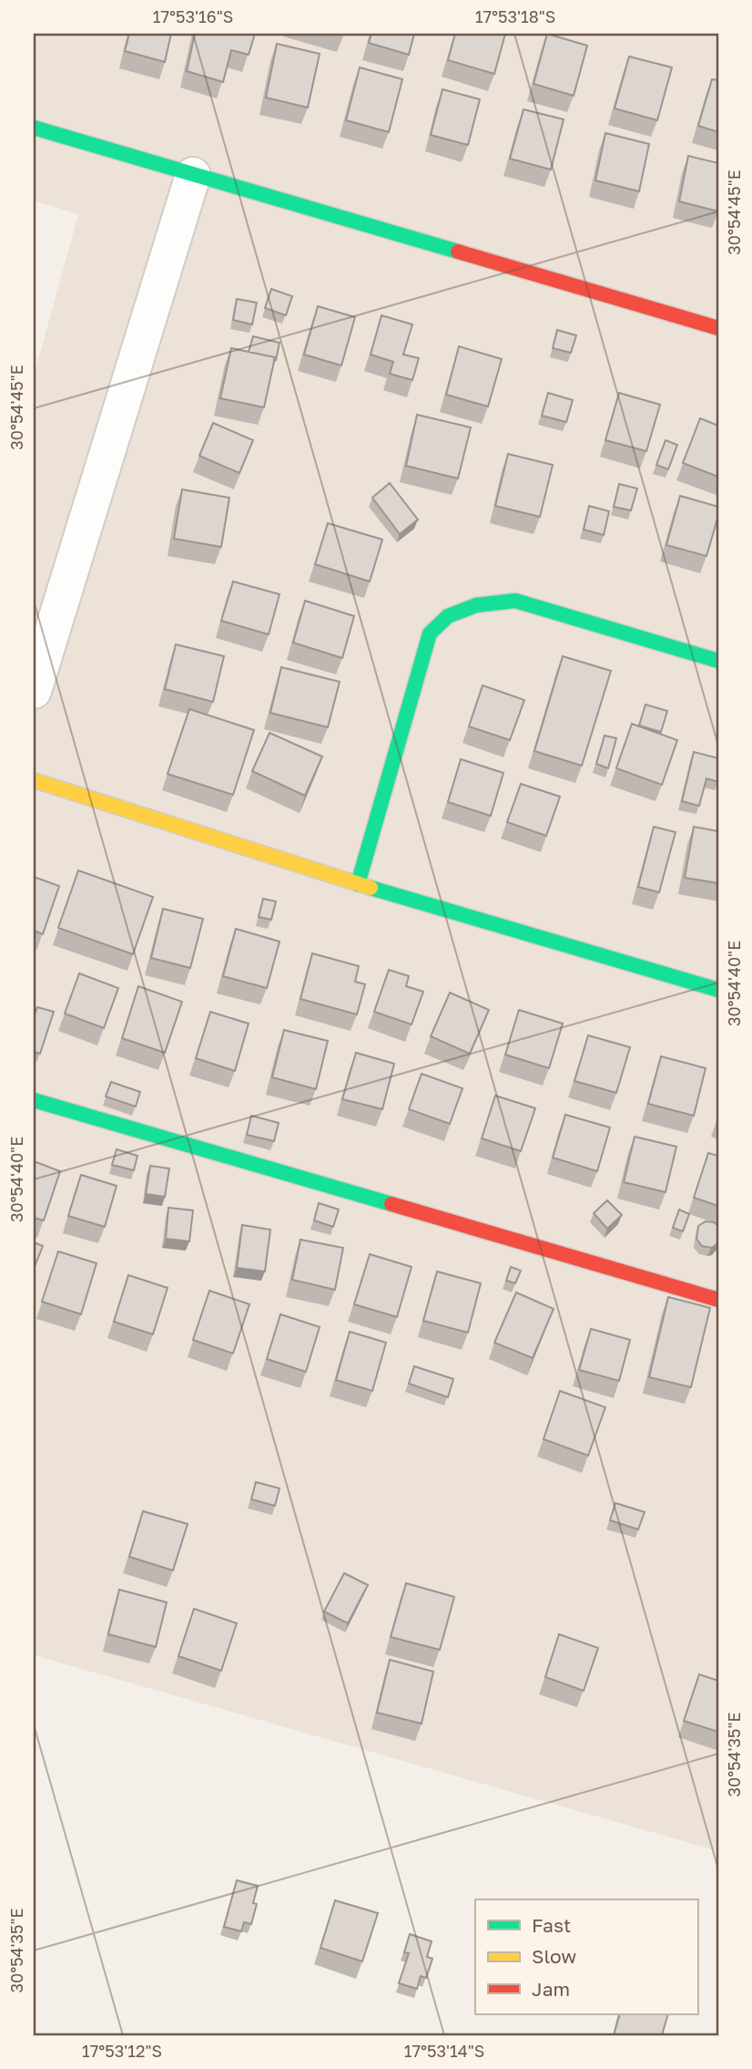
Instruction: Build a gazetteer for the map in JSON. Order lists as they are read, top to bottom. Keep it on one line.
{"legend":["Fast","Slow","Jam"],"coordinates":["17°53'16\"S","17°53'18\"S","30°54'45\"E","30°54'40\"E","30°54'35\"E","17°53'12\"S","17°53'14\"S"]}
